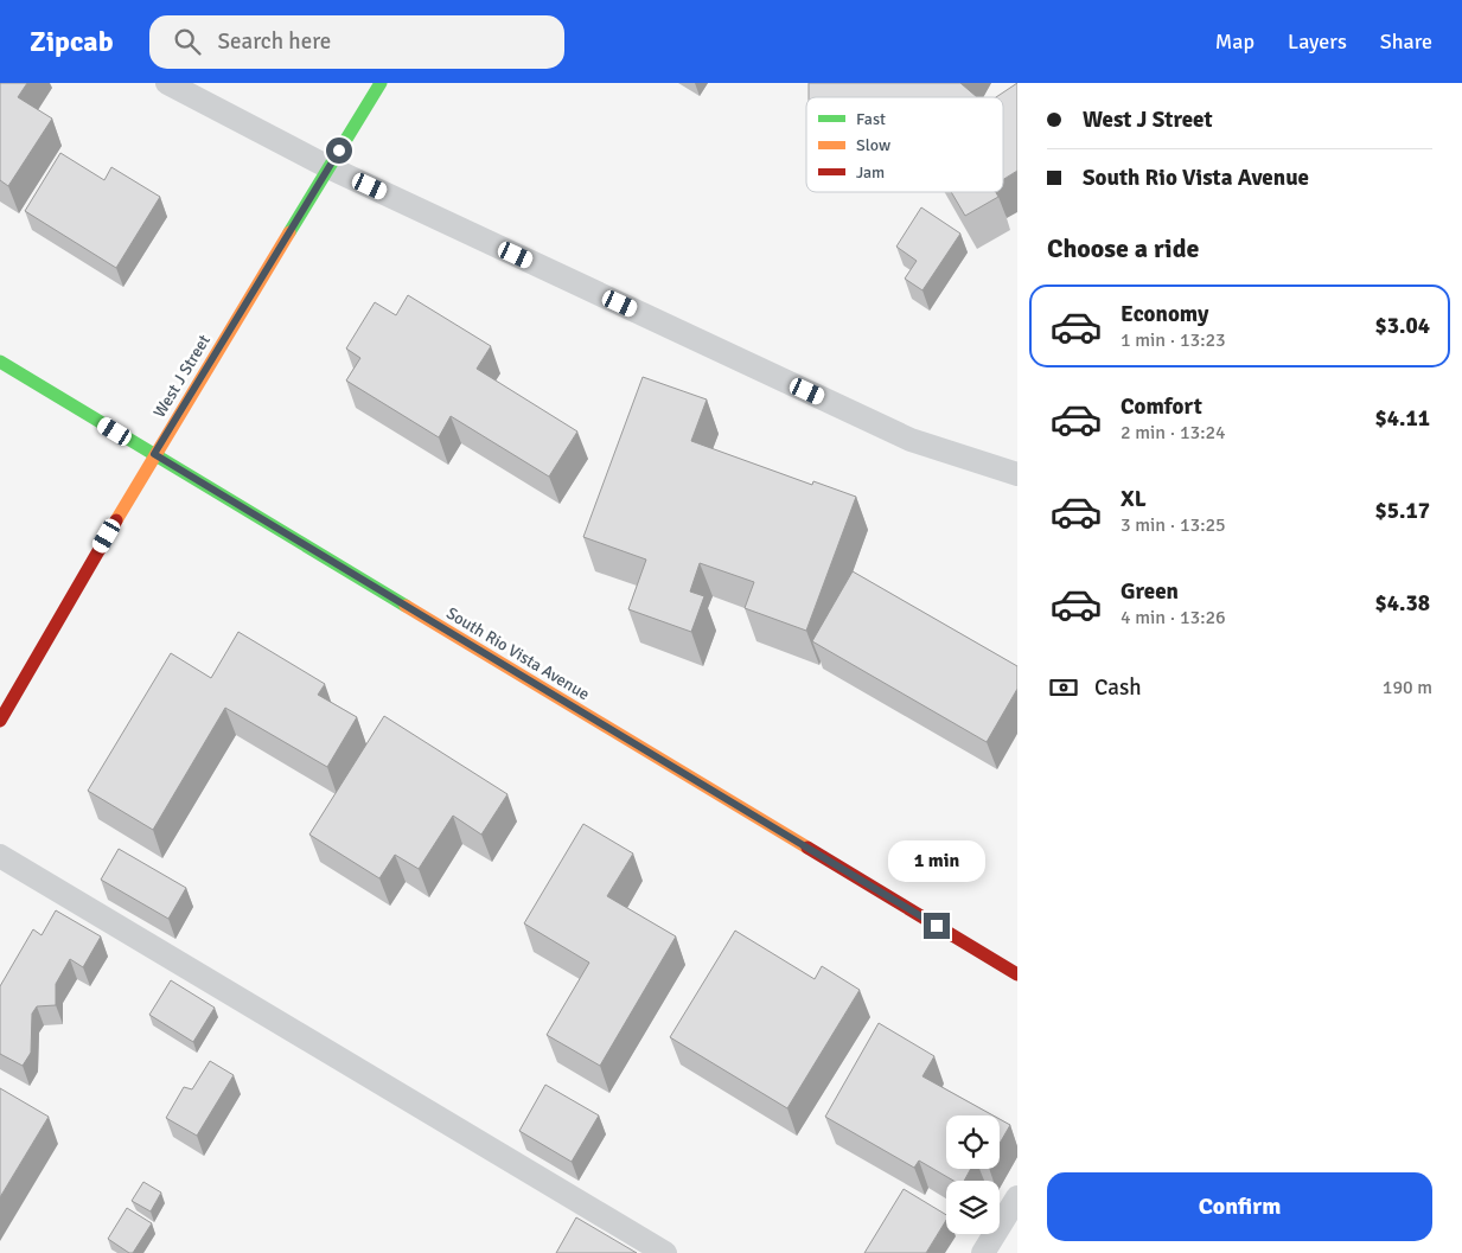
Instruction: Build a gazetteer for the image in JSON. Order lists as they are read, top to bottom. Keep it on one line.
{"streets":{"street":["West J Street","South Rio Vista Avenue"]},"crossings":[["West J Street","South Rio Vista Avenue"]],"legend":["Fast","Slow","Jam"],"page":{"header":"Zipcab","search":"Search here","nav":["Map","Layers","Share"],"banner":["West J Street","South Rio Vista Avenue"],"heading":"Choose a ride","list":[{"name":"Economy","note":"1 min · 13:23","value":"$3.04"},{"name":"Comfort","note":"2 min · 13:24","value":"$4.11"},{"name":"XL","note":"3 min · 13:25","value":"$5.17"},{"name":"Green","note":"4 min · 13:26","value":"$4.38"}],"pay":["Cash","190 m"],"bubble":"1 min","buttons":"Confirm"}}
